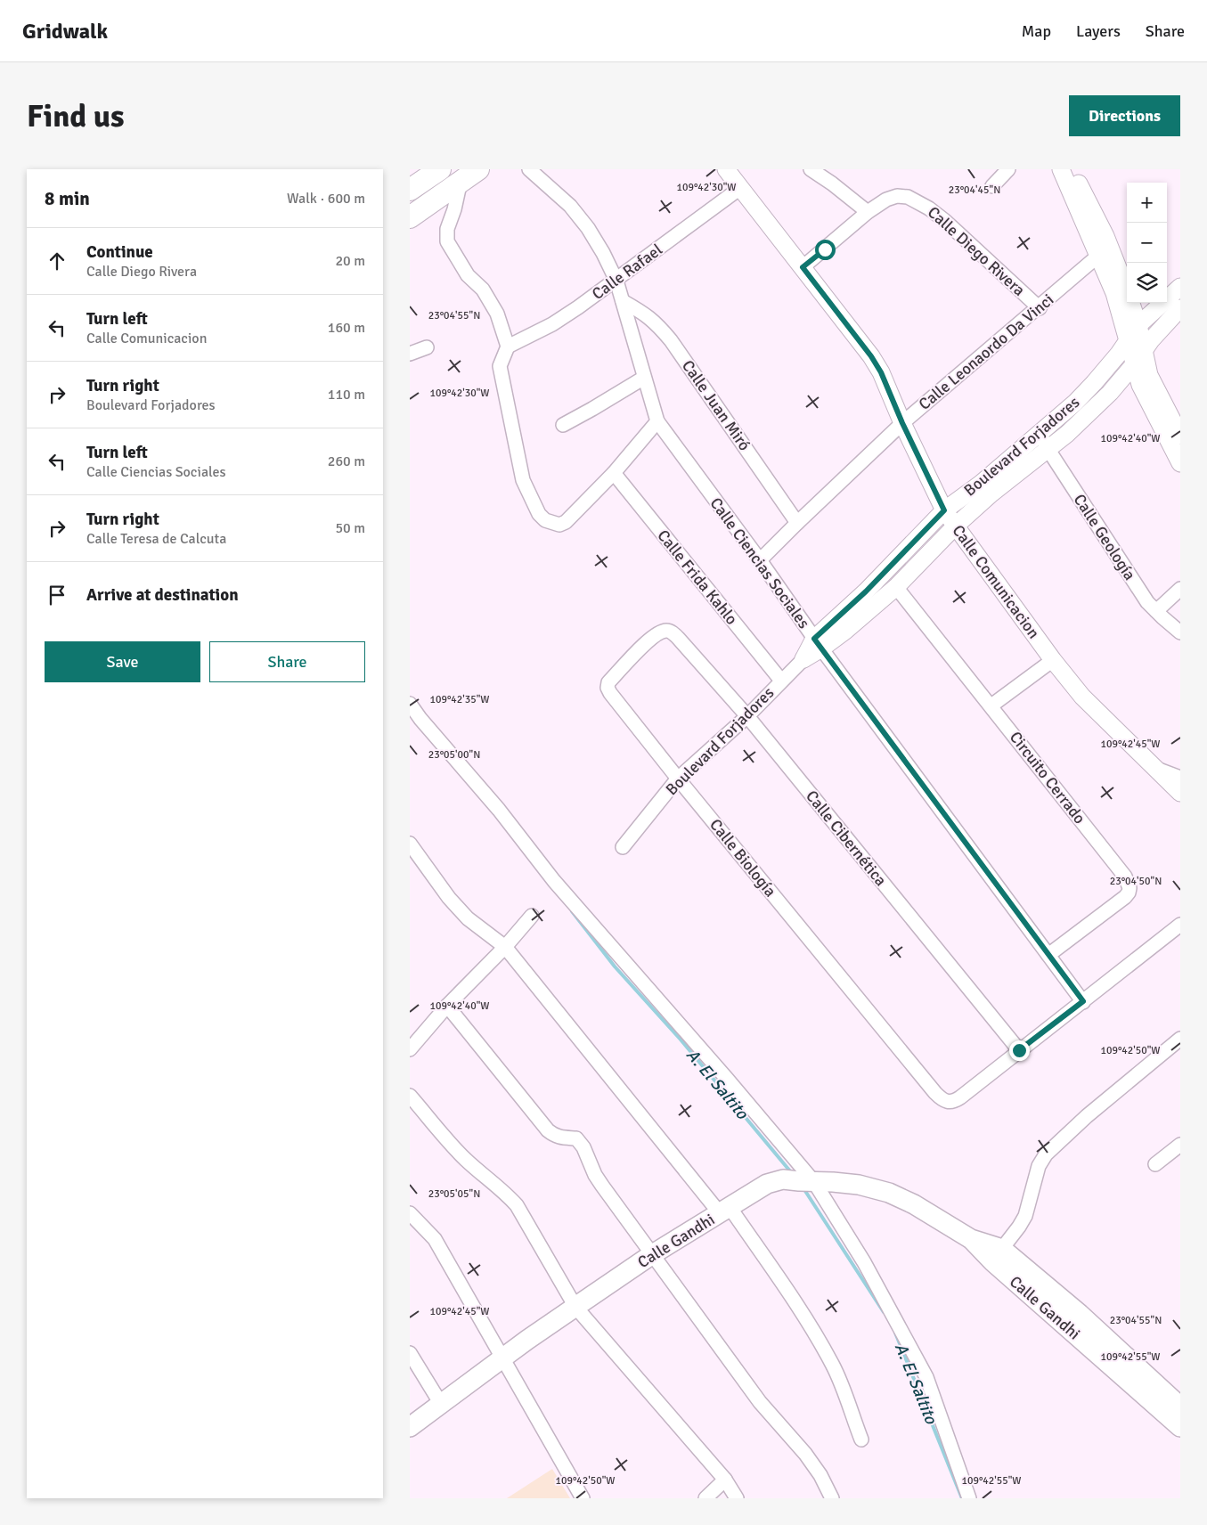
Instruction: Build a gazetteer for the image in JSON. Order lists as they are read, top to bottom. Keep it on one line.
{"streets":{"main road":["Calle Gandhi"],"street":["Calle Diego Rivera","Calle Rafael","Calle Leonaordo Da Vinci","Calle Juan Miró","Boulevard Forjadores","Calle Geología","Calle Ciencias Sociales","Calle Frida Kahlo","Calle Comunicacion","Circuito Cerrado","Calle Cibernética","Calle Biología"]},"crossings":[["Calle Diego Rivera","Calle Leonaordo Da Vinci"],["Calle Diego Rivera","Calle Comunicacion"],["Calle Rafael","Calle Ciencias Sociales"],["Calle Rafael","Calle Comunicacion"],["Calle Leonaordo Da Vinci","Calle Juan Miró"],["Calle Leonaordo Da Vinci","Calle Ciencias Sociales"],["Calle Leonaordo Da Vinci","Calle Comunicacion"],["Calle Juan Miró","Calle Ciencias Sociales"],["Boulevard Forjadores","Calle Geología"],["Boulevard Forjadores","Calle Ciencias Sociales"],["Boulevard Forjadores","Calle Frida Kahlo"],["Boulevard Forjadores","Calle Comunicacion"],["Boulevard Forjadores","Circuito Cerrado"],["Boulevard Forjadores","Calle Cibernética"],["Boulevard Forjadores","Calle Biología"],["Calle Ciencias Sociales","Circuito Cerrado"],["Calle Cibernética","Calle Biología"]],"water":["A. El Saltito"],"page":{"header":"Gridwalk","nav":["Map","Layers","Share"],"buttons":["Directions",["Save","Share"]],"title":"Find us","heading":["8 min","Walk · 600 m"],"map_buttons":["+","−"],"list":[["Continue","Calle Diego Rivera","20 m"],["Turn left","Calle Comunicacion","160 m"],["Turn right","Boulevard Forjadores","110 m"],["Turn left","Calle Ciencias Sociales","260 m"],["Turn right","Calle Teresa de Calcuta","50 m"],"Arrive at destination"]},"coordinates":["109°42'30\"W","23°04'45\"N","23°04'55\"N","109°42'40\"W","109°42'35\"W","109°42'45\"W","23°05'00\"N","23°04'50\"N","109°42'50\"W","23°05'05\"N","109°42'55\"W"]}
